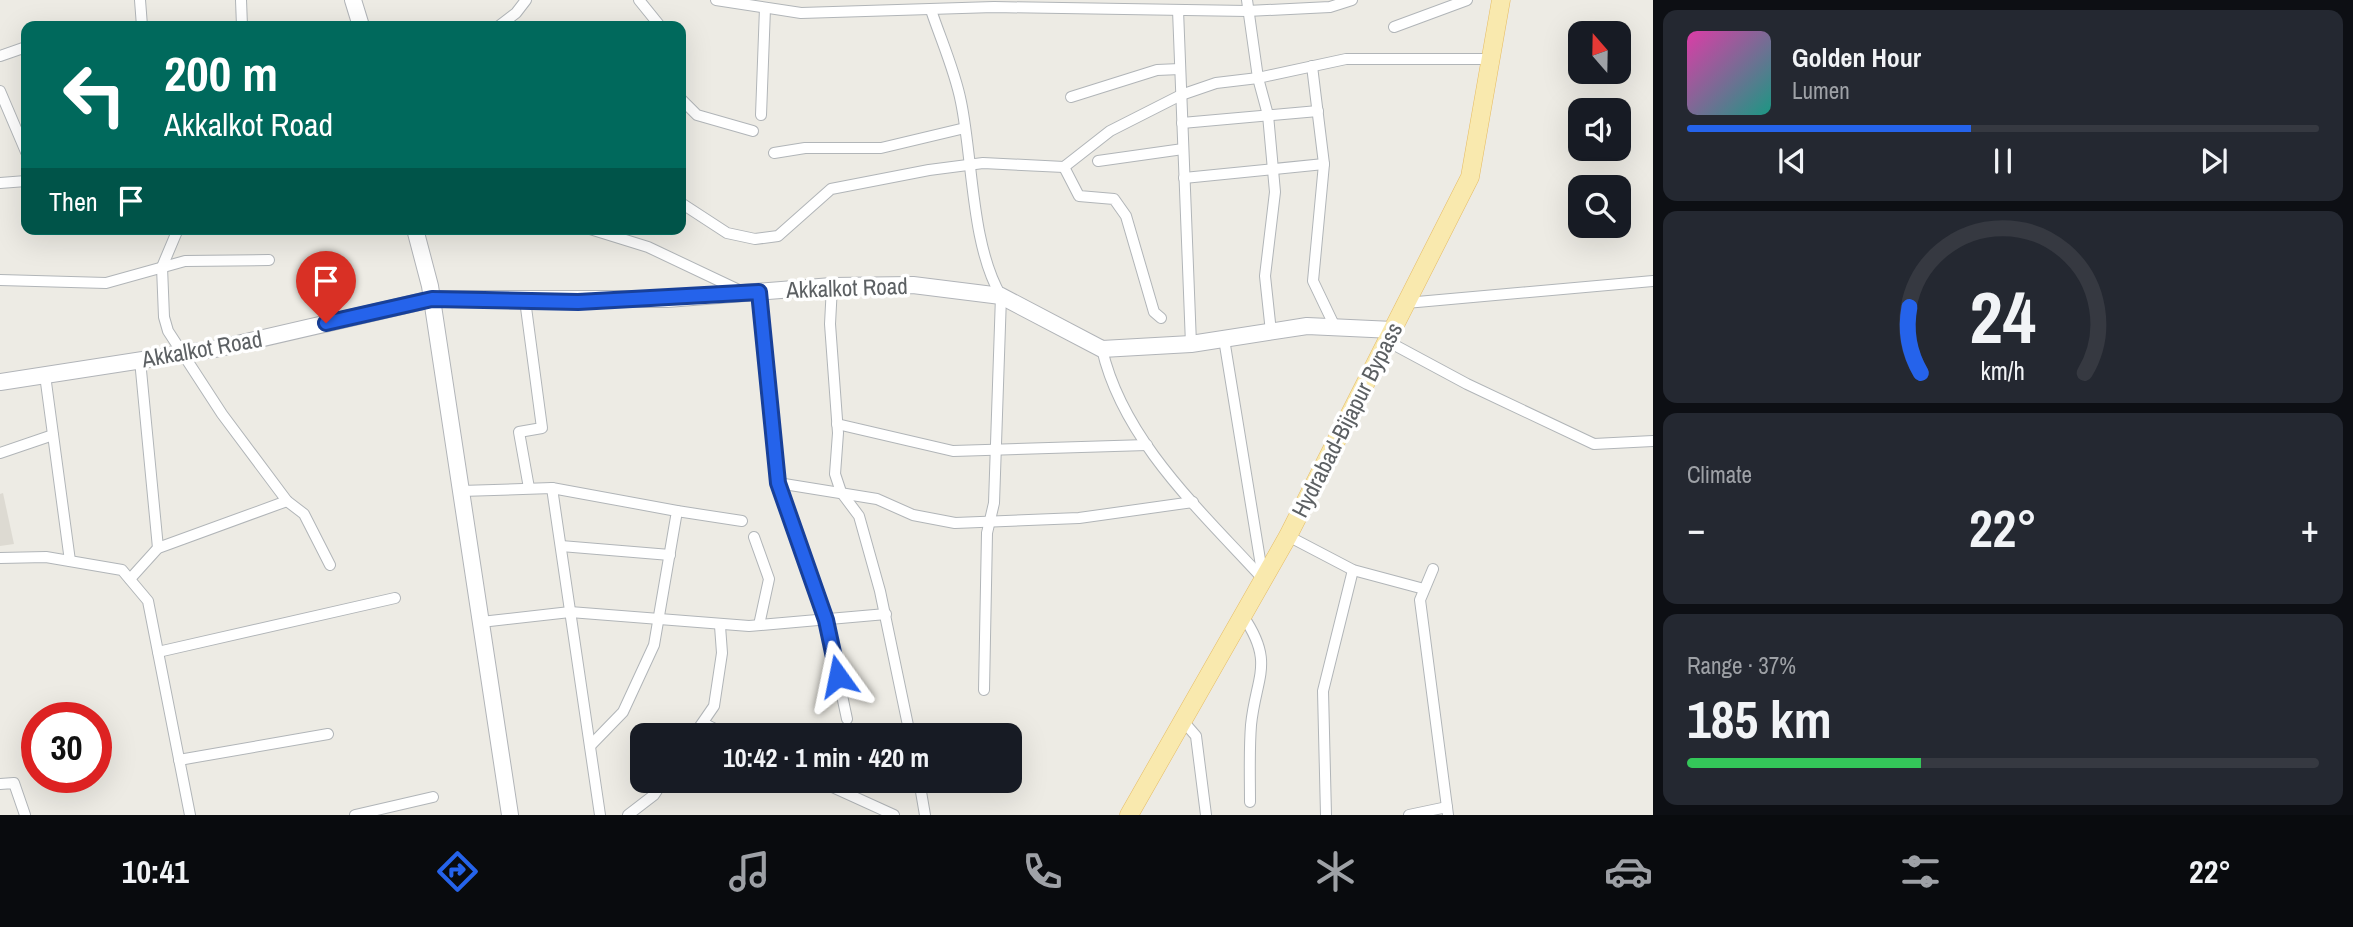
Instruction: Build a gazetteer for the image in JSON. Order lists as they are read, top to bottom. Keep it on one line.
{"streets":{"main road":["Hydrabad-Bijapur Bypass"],"street":["Akkalkot Road"]},"north":"top","page":{"turn":["200 m","Akkalkot Road"],"song":["Golden Hour","Lumen"],"then":"Then","tile":["Climate",["Range · 37%","185 km"]],"heat":["−","22°","+"],"limit":"30","trip":"10:42 · 1 min · 420 m","tabs":["10:41","22°"],"gauge":["24","km/h"]}}
